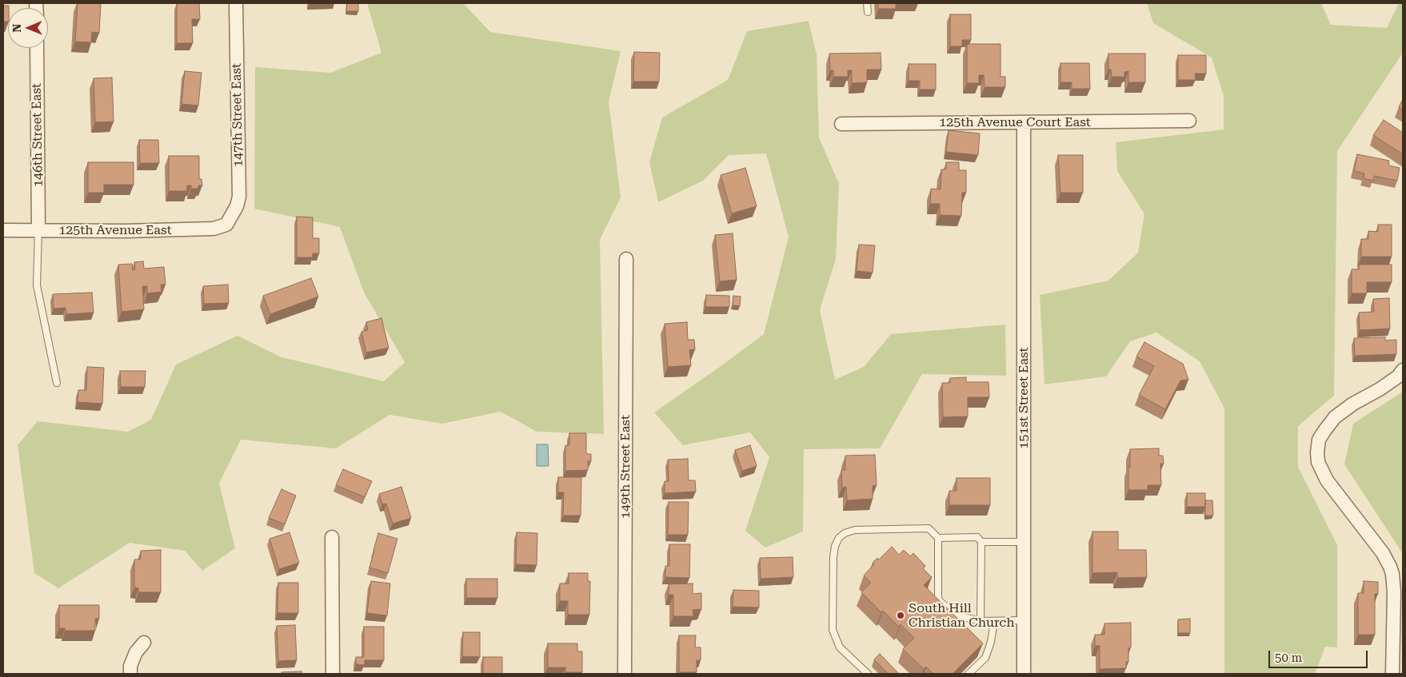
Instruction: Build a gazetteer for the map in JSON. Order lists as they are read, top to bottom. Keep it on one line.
{"streets":{"street":["147th Street East","125th Avenue Court East","146th Street East","125th Avenue East","151st Street East","149th Street East"]},"crossings":[["147th Street East","125th Avenue East"],["125th Avenue Court East","151st Street East"],["146th Street East","125th Avenue East"]],"places":["South Hill Christian Church"],"scale_bar":"50 m","north":"left"}
